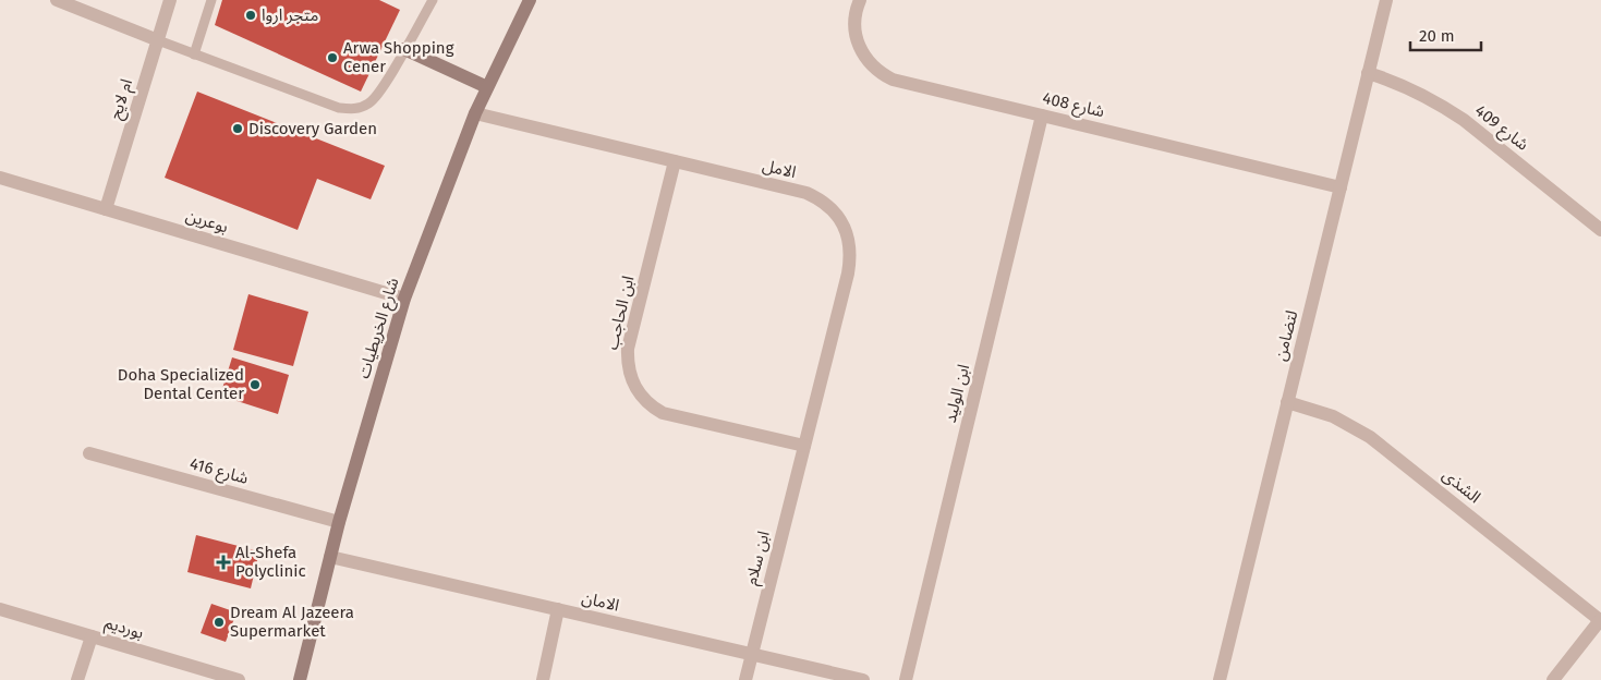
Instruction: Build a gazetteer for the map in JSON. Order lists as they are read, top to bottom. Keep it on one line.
{"streets":{"street":["ام لايح","شارع 408","شارع 409","الامل","بوعرين","ابن الحاجب","شارع الخريطيات","لتضامن","ابن الوليد","شارع 416","الشذى","ابن سلام","الامان","بورديم"]},"crossings":[["ام لايح","بوعرين"],["شارع 408","لتضامن"],["شارع 408","ابن الوليد"],["شارع 409","لتضامن"],["الامل","ابن الحاجب"],["الامل","شارع الخريطيات"],["الامل","ابن سلام"],["بوعرين","شارع الخريطيات"],["ابن الحاجب","ابن سلام"],["شارع الخريطيات","شارع 416"],["شارع الخريطيات","الامان"],["لتضامن","الشذى"],["ابن سلام","الامان"]],"places":{"other":["متجر اروا","Arwa Shopping Cener","Discovery Garden","Doha Specialized Dental Center","Dream Al Jazeera Supermarket"],"health":["Al-Shefa Polyclinic"]},"scale_bar":"20 m"}
